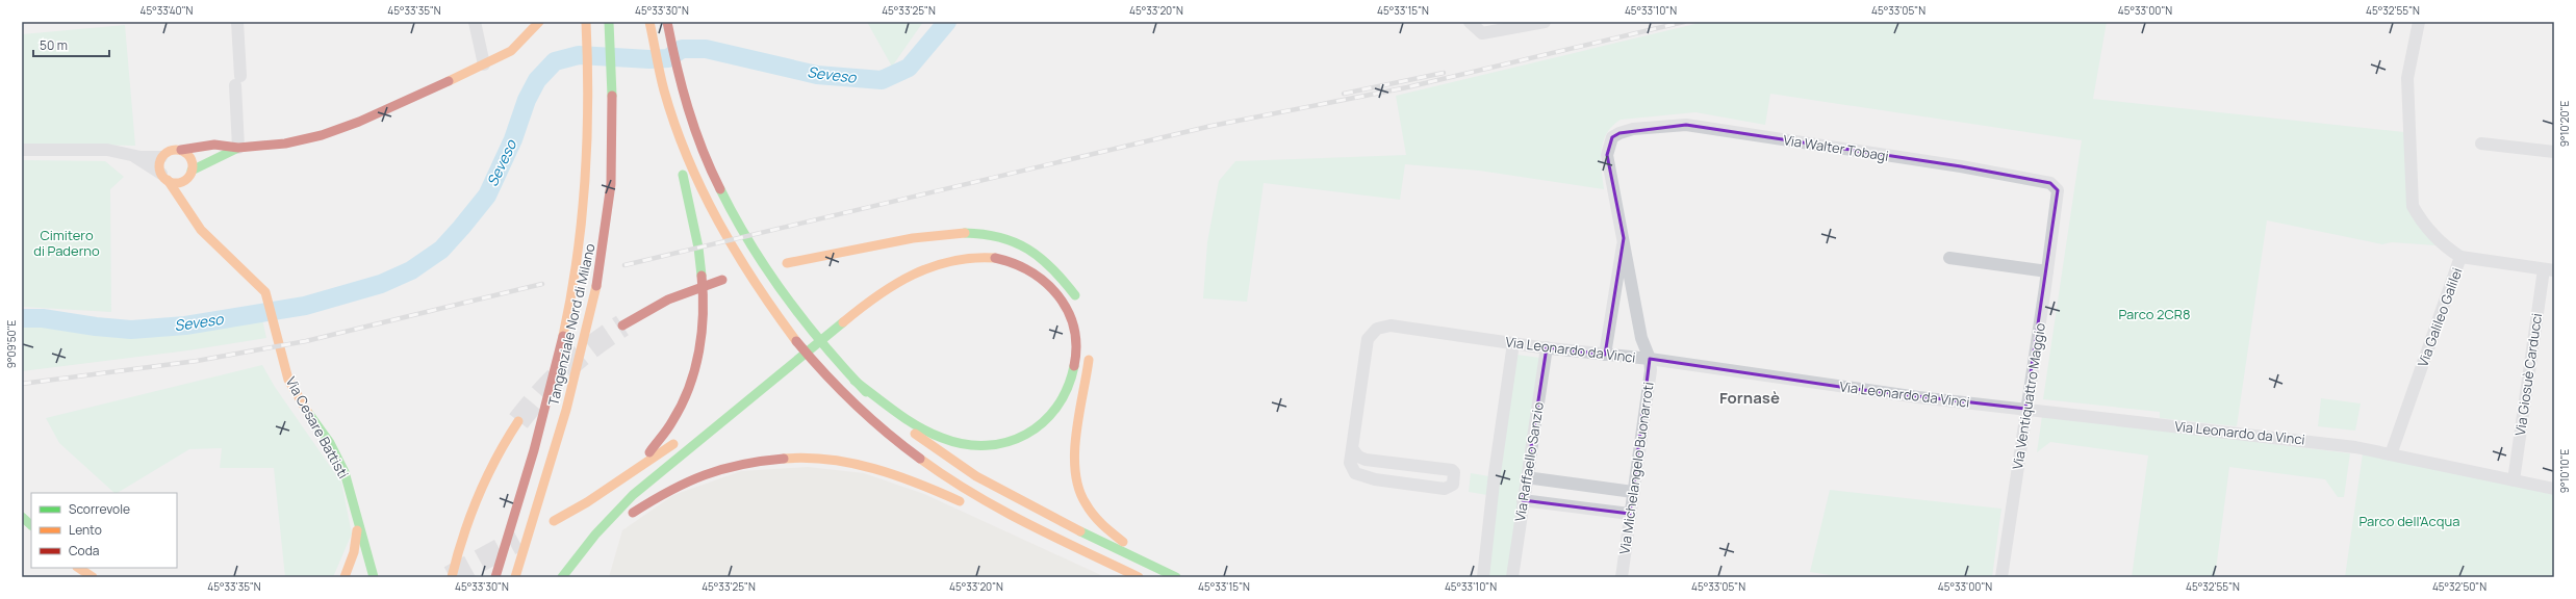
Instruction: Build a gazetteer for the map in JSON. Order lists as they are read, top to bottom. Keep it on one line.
{"streets":{"main road":["Tangenziale Nord di Milano","Via Cesare Battisti"],"street":["Via Walter Tobagi","Via Galileo Galilei","Via Leonardo da Vinci","Via Giosuè Carducci","Via Ventiquattro Maggio","Via Raffaello Sanzio","Via Michelangelo Buonarroti"]},"crossings":[["Via Walter Tobagi","Via Ventiquattro Maggio"],["Via Walter Tobagi","Via Michelangelo Buonarroti"],["Via Galileo Galilei","Via Leonardo da Vinci"],["Via Leonardo da Vinci","Via Giosuè Carducci"],["Via Leonardo da Vinci","Via Ventiquattro Maggio"],["Via Leonardo da Vinci","Via Raffaello Sanzio"],["Via Leonardo da Vinci","Via Michelangelo Buonarroti"]],"districts":["Fornasè"],"water":["Seveso"],"parks":["Cimitero di Paderno","Parco 2CR8","Parco dell'Acqua"],"legend":["Scorrevole","Lento","Coda"],"scale_bar":"50 m","coordinates":["45°33'40\"N","45°33'35\"N","45°33'30\"N","45°33'25\"N","45°33'20\"N","45°33'15\"N","45°33'10\"N","45°33'05\"N","45°33'00\"N","45°32'55\"N","9°10'20\"E","9°09'50\"E","9°10'10\"E","45°32'50\"N"]}
